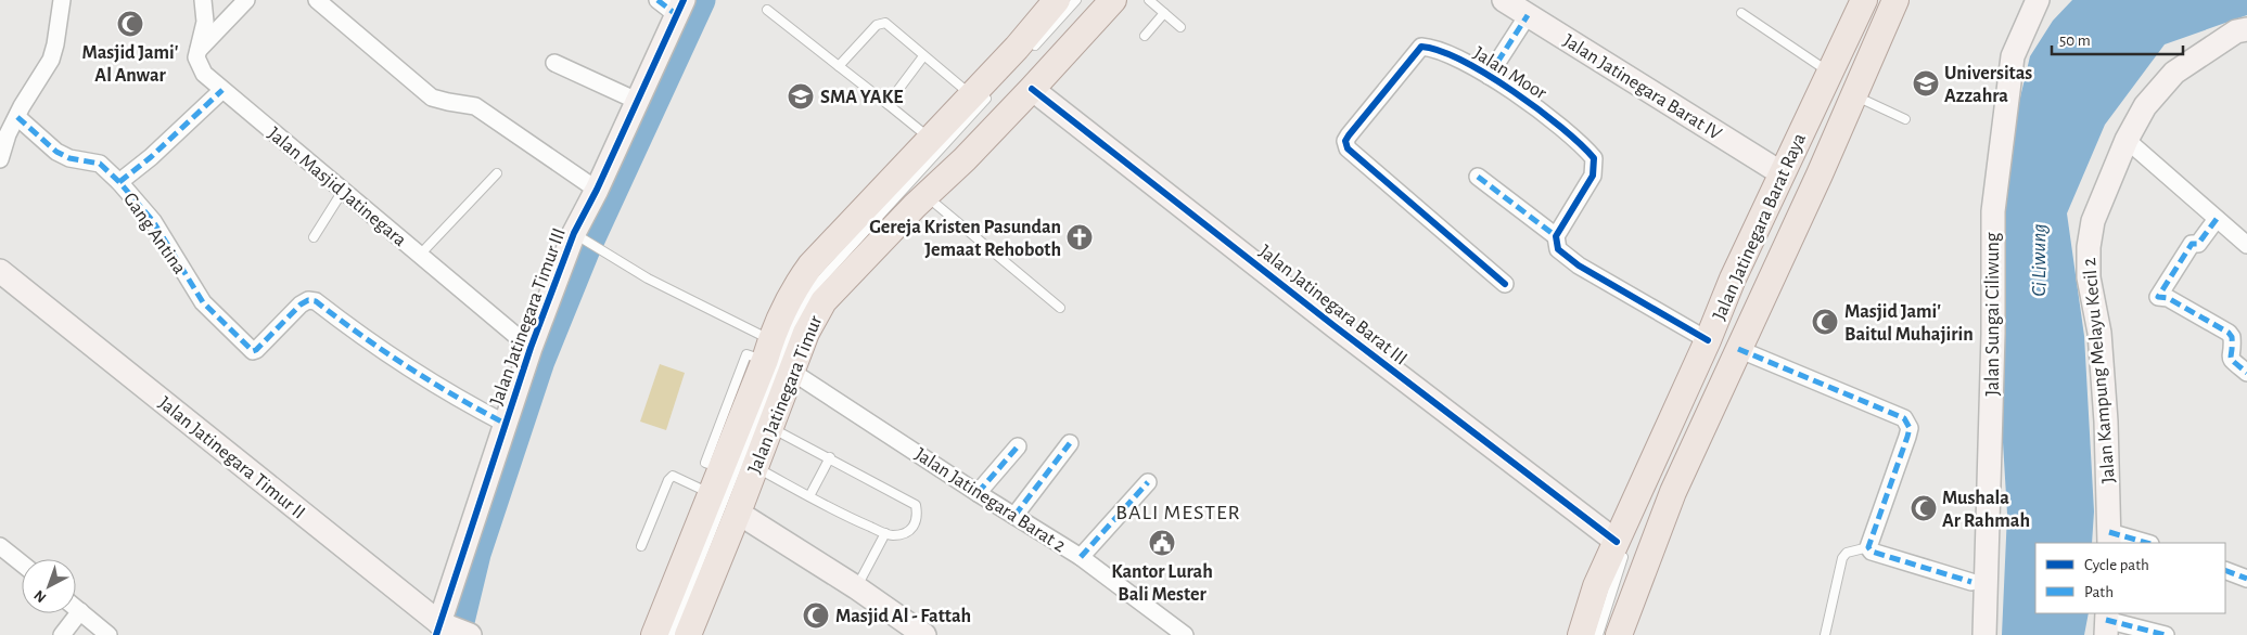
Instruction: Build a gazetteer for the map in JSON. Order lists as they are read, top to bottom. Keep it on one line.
{"streets":{"main road":["Jalan Jatinegara Barat Raya","Jalan Jatinegara Timur"],"street":["Jalan Moor","Jalan Jatinegara Barat IV","Jalan Masjid Jatinegara","Gang Antina","Jalan Jatinegara Barat III","Jalan Sungai Ciliwung","Jalan Jatinegara Timur III","Jalan Kampung Melayu Kecil 2","Jalan Jatinegara Timur II","Jalan Jatinegara Barat 2"]},"crossings":[["Jalan Moor","Jalan Jatinegara Barat IV"],["Jalan Jatinegara Barat IV","Jalan Jatinegara Barat Raya"],["Jalan Masjid Jatinegara","Jalan Jatinegara Timur III"],["Jalan Jatinegara Barat Raya","Jalan Jatinegara Barat III"],["Gang Antina","Jalan Jatinegara Timur III"],["Jalan Jatinegara Barat III","Jalan Jatinegara Timur"],["Jalan Jatinegara Timur III","Jalan Jatinegara Timur II"],["Jalan Jatinegara Timur","Jalan Jatinegara Barat 2"]],"districts":["BALI MESTER"],"water":["Ci Liwung"],"places":{"mosque":["Masjid Jami' Al Anwar","Masjid Jami' Baitul Muhajirin","Mushala Ar Rahmah","Masjid Al - Fattah"],"school or university":["Universitas Azzahra","SMA YAKE"],"church":["Gereja Kristen Pasundan Jemaat Rehoboth"],"public building":["Kantor Lurah Bali Mester"]},"legend":["Cycle path","Path"],"scale_bar":"50 m","north":"bottom left"}
